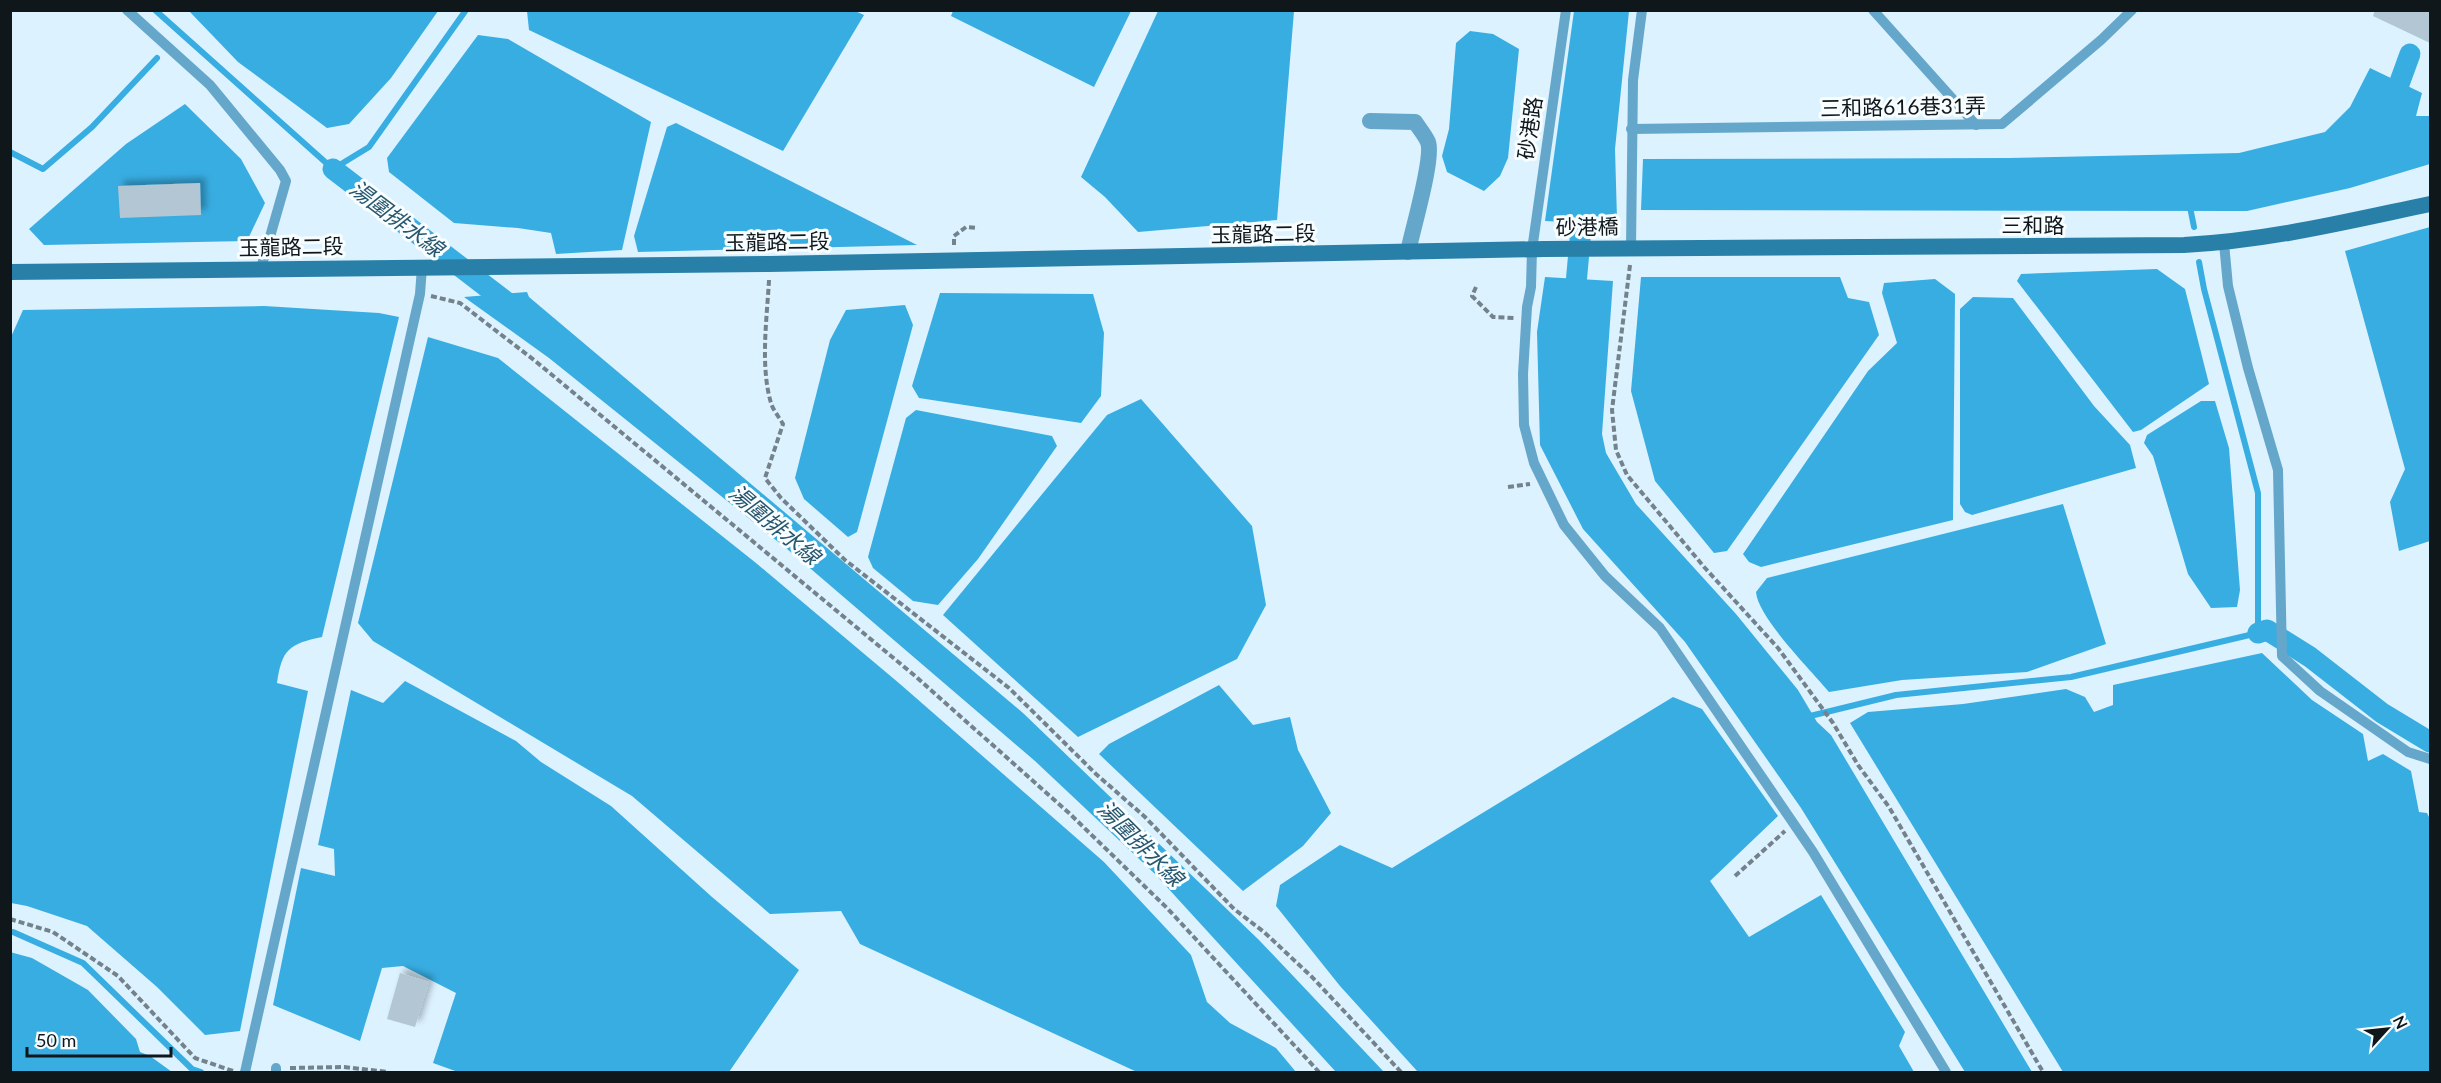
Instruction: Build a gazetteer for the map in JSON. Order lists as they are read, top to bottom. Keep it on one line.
{"streets":{"main road":["三和路","砂港橋","玉龍路二段"],"lane":["三和路616巷31弄","砂港路"]},"crossings":[["砂港路","砂港橋"],["砂港路","玉龍路二段"],["三和路","砂港橋"],["砂港橋","玉龍路二段"]],"water":["湯圍排水線"],"scale_bar":"50 m","north":"top right"}
